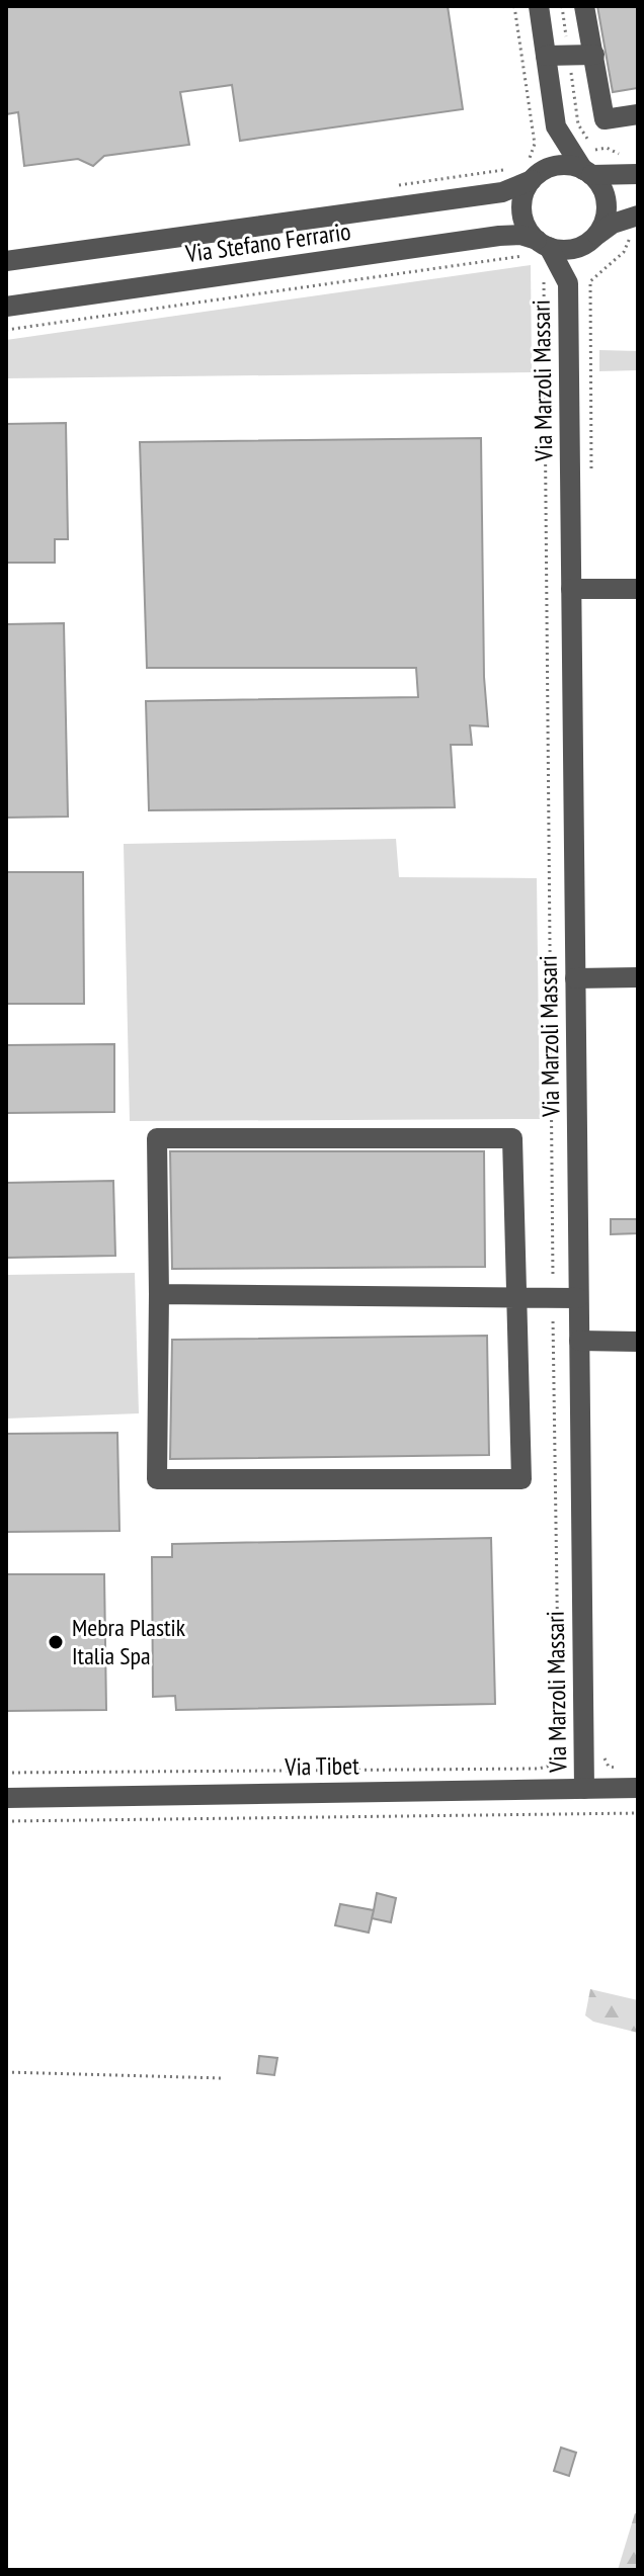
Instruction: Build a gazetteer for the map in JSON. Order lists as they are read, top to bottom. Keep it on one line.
{"streets":{"street":["Via Stefano Ferrario","Via Marzoli Massari","Via Tibet"]},"crossings":[["Via Stefano Ferrario","Via Marzoli Massari"],["Via Marzoli Massari","Via Tibet"]],"places":["Mebra Plastik Italia Spa"]}
